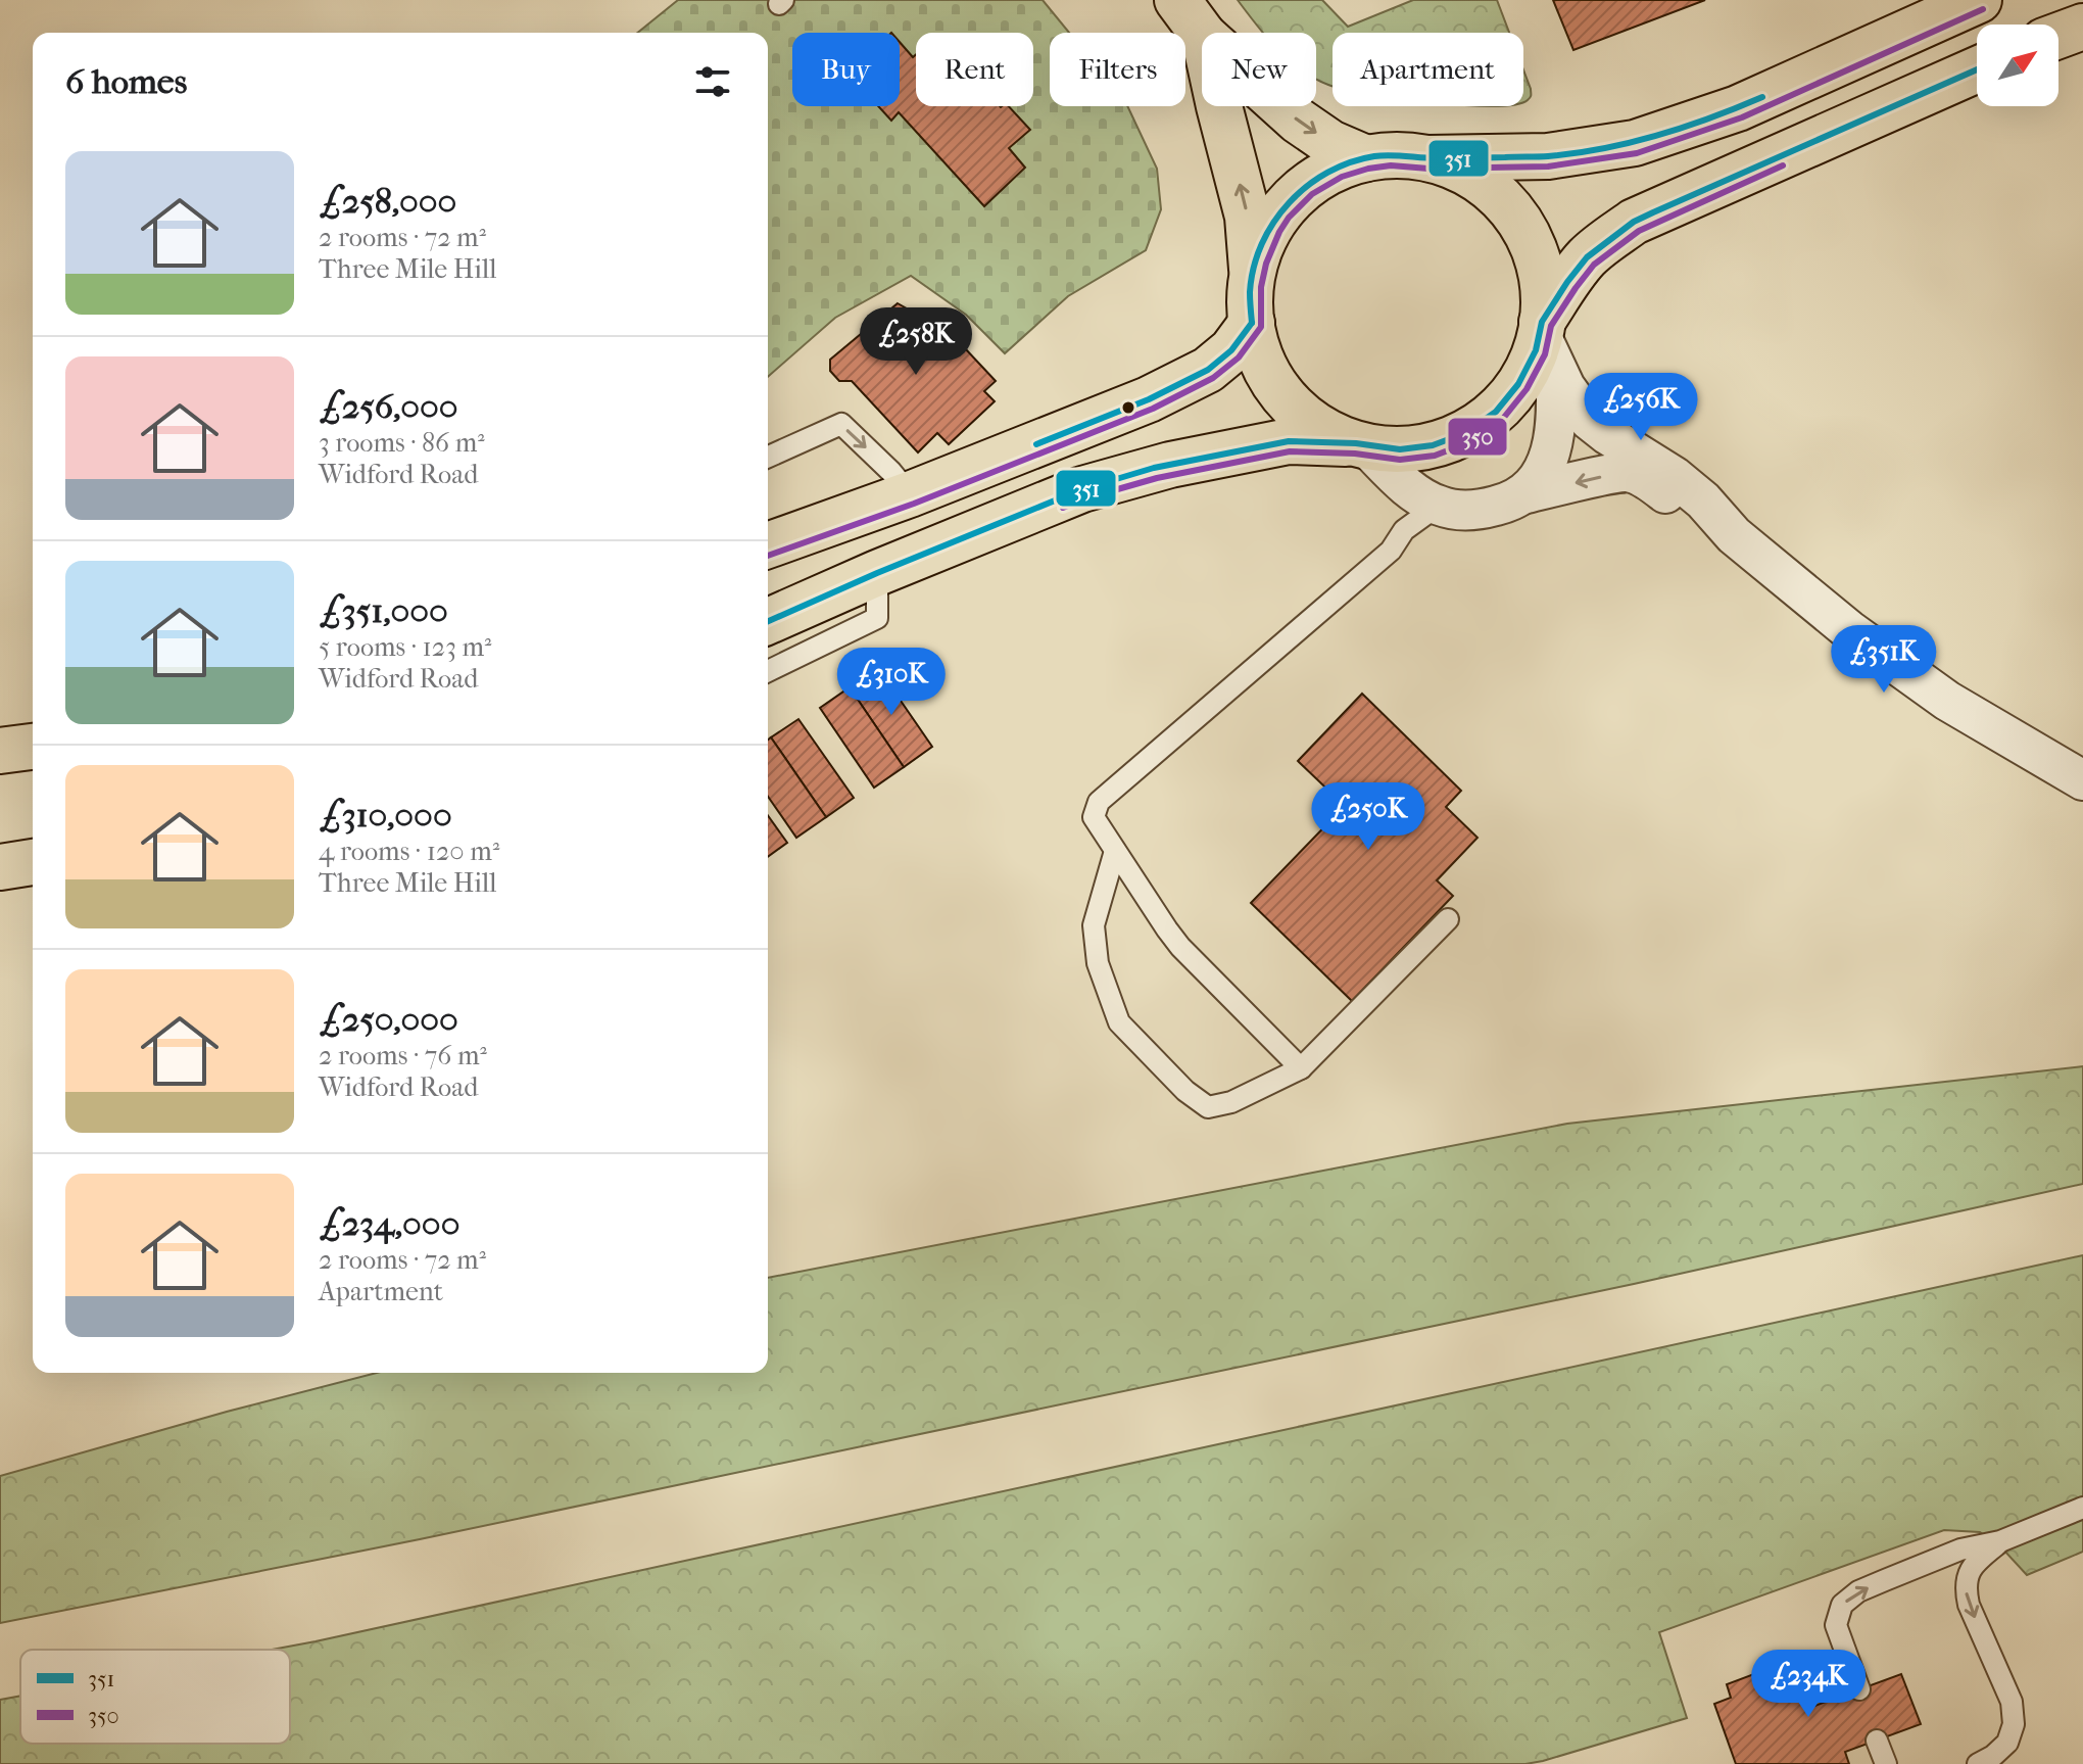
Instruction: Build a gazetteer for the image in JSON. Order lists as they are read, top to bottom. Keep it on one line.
{"lines":["transit line 350","transit line 351"],"legend":["351","350"],"north":"top right","page":{"chip":["Buy","Rent","Filters","New","Apartment"],"heading":"6 homes","list":[{"name":"£258,000","note":"2 rooms · 72 m² · Three Mile Hill"},{"name":"£256,000","note":"3 rooms · 86 m² · Widford Road"},{"name":"£351,000","note":"5 rooms · 123 m² · Widford Road"},{"name":"£310,000","note":"4 rooms · 120 m² · Three Mile Hill"},{"name":"£250,000","note":"2 rooms · 76 m² · Widford Road"},{"name":"£234,000","note":"2 rooms · 72 m² · Apartment"}],"price":["£258K","£256K","£351K","£310K","£250K","£234K"]}}
